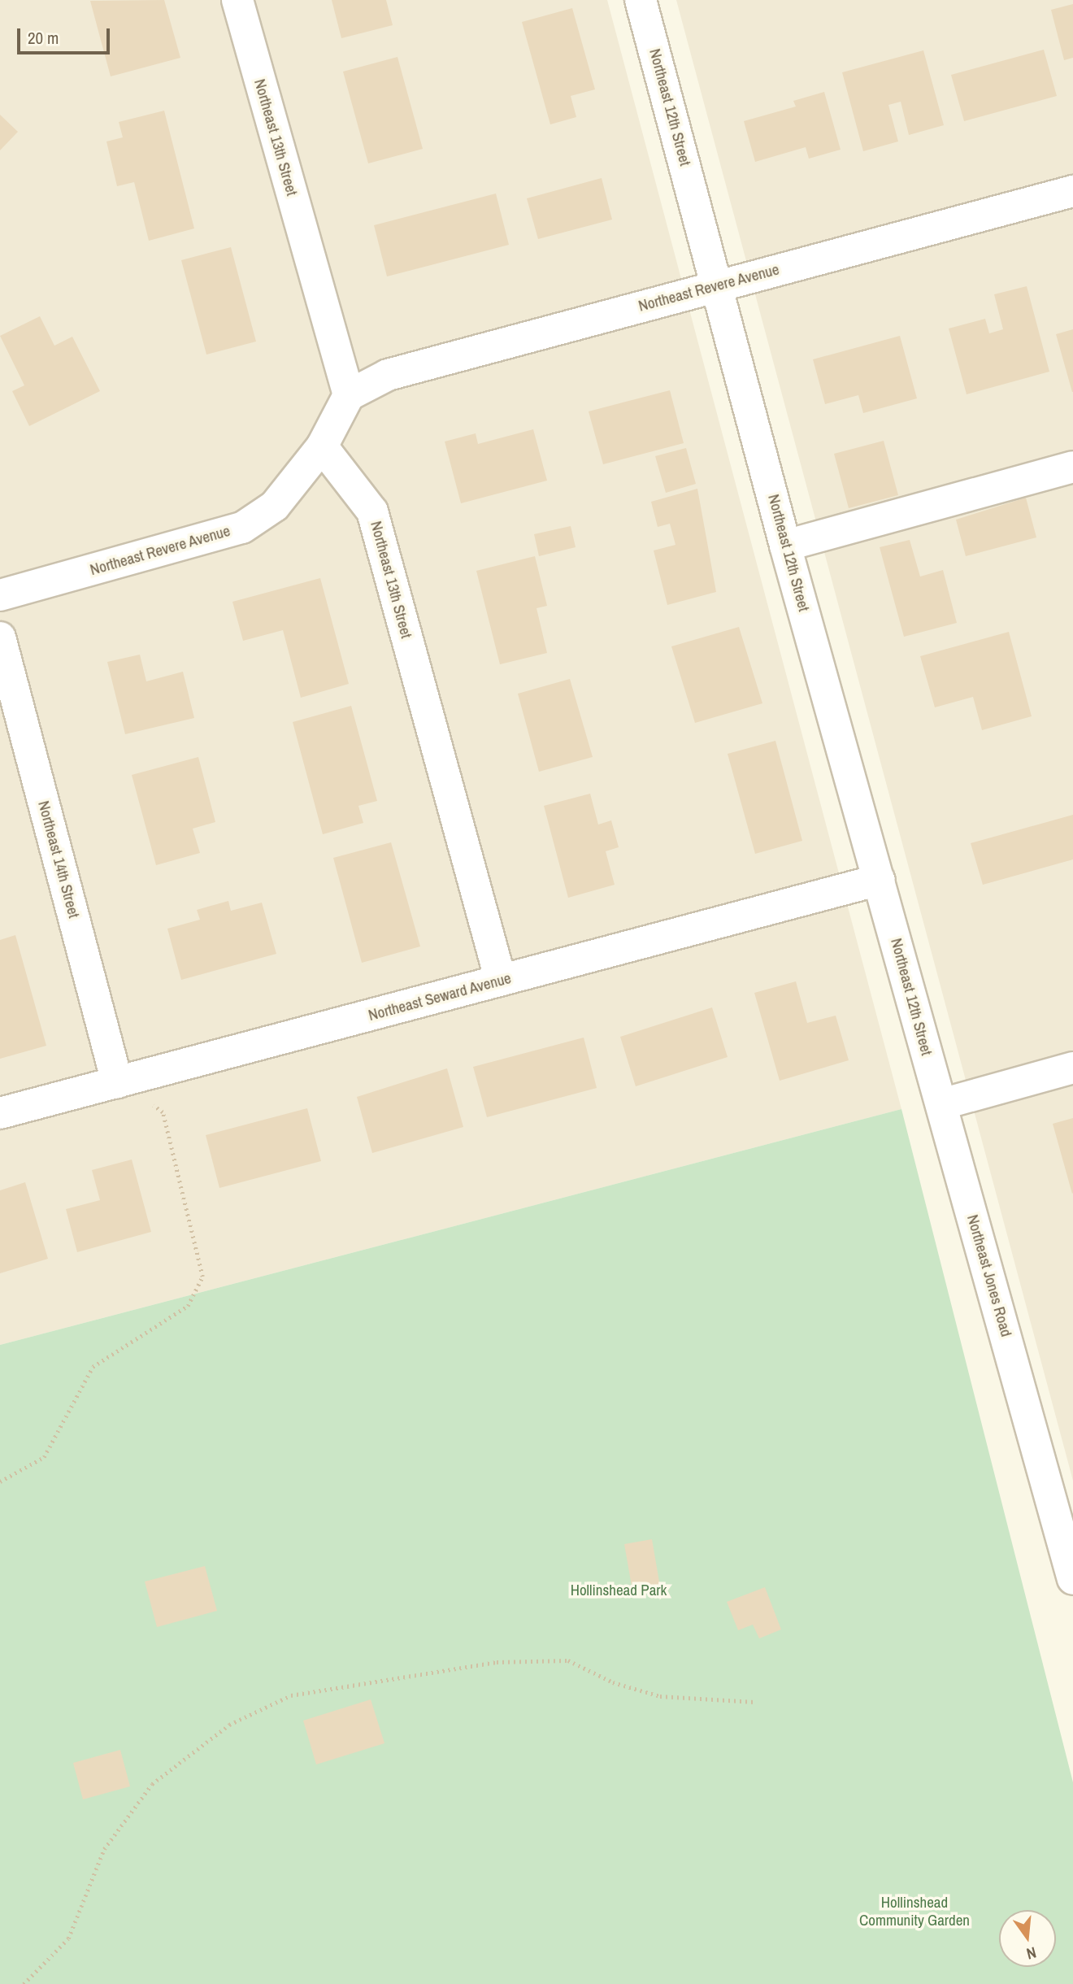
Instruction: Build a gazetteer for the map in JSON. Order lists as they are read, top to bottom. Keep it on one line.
{"streets":{"street":["Northeast 12th Street","Northeast 13th Street","Northeast Revere Avenue","Northeast 14th Street","Northeast Seward Avenue","Northeast Jones Road"]},"crossings":[["Northeast 12th Street","Northeast Revere Avenue"],["Northeast 12th Street","Northeast Seward Avenue"],["Northeast 12th Street","Northeast Jones Road"],["Northeast 13th Street","Northeast Revere Avenue"],["Northeast 13th Street","Northeast Seward Avenue"],["Northeast 14th Street","Northeast Seward Avenue"]],"parks":["Hollinshead Park","Hollinshead Community Garden"],"scale_bar":"20 m","north":"bottom"}
